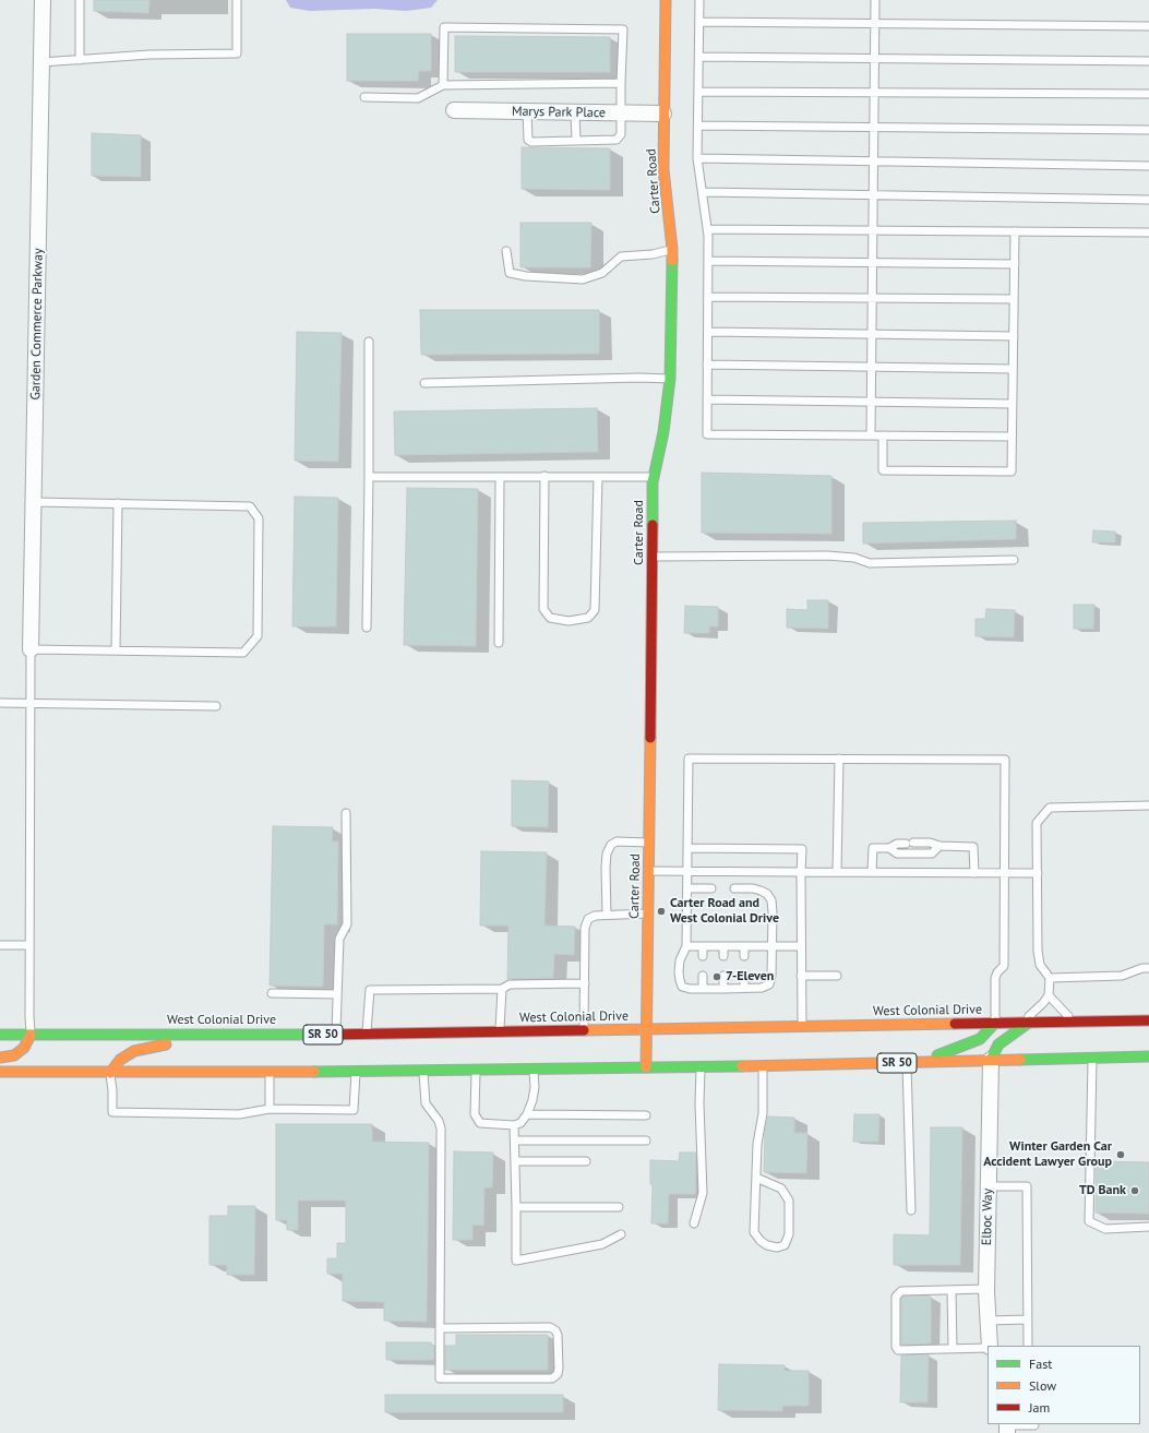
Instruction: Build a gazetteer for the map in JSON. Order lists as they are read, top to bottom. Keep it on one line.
{"streets":{"main road":["Carter Road","West Colonial Drive","SR 50"],"street":["Marys Park Place","Garden Commerce Parkway","Elboc Way"]},"crossings":[["Marys Park Place","Carter Road"],["Carter Road","West Colonial Drive"],["Carter Road","SR 50"],["SR 50","Elboc Way"]],"places":["Carter Road and West Colonial Drive","7-Eleven","Winter Garden Car Accident Lawyer Group","TD Bank"],"legend":["Fast","Slow","Jam"]}
